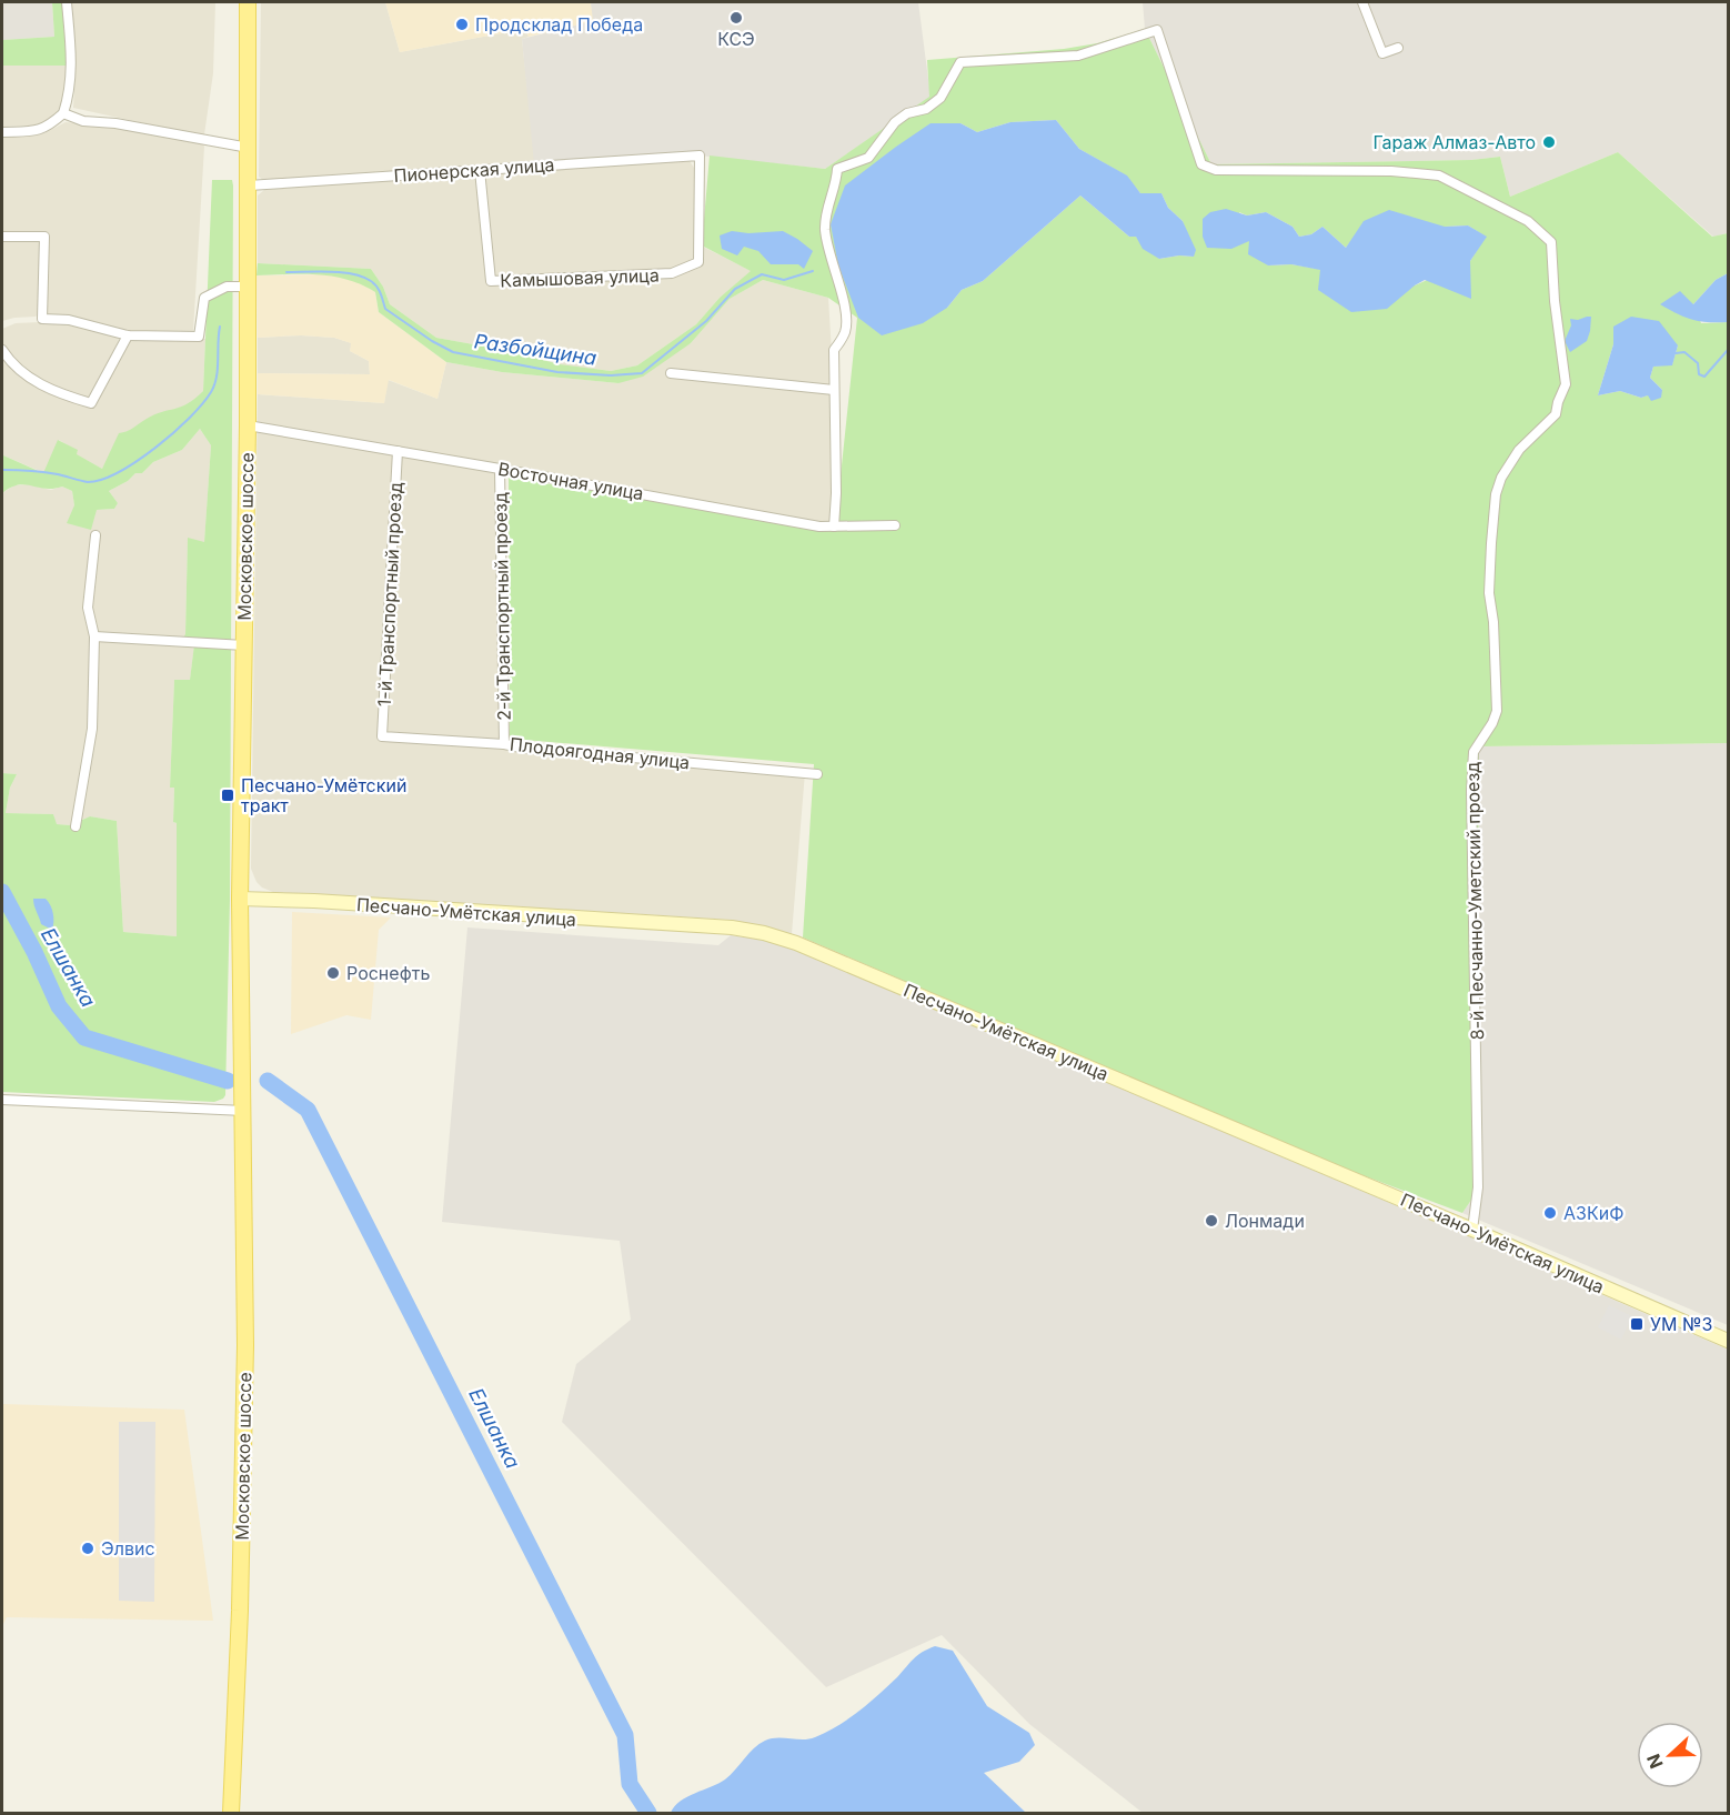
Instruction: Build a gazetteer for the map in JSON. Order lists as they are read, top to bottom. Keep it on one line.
{"streets":{"main road":["Московское шоссе","Песчано-Умётская улица"],"street":["Пионерская улица","Камышовая улица","Восточная улица","1-й Транспортный проезд","2-й Транспортный проезд","Плодоягодная улица","8-й Песчанно-Уметский проезд"]},"crossings":[["Пионерская улица","Камышовая улица"],["Пионерская улица","Московское шоссе"],["Восточная улица","Московское шоссе"],["Восточная улица","1-й Транспортный проезд"],["Восточная улица","2-й Транспортный проезд"],["Московское шоссе","Песчано-Умётская улица"],["1-й Транспортный проезд","Плодоягодная улица"],["2-й Транспортный проезд","Плодоягодная улица"],["8-й Песчанно-Уметский проезд","Песчано-Умётская улица"]],"water":["Разбойщина","Елшанка"],"places":{"other":["КСЭ","Продсклад Победа","Гараж Алмаз-Авто","Роснефть","АЗКиФ","Лонмади","Элвис"],"transit":["Песчано-Умётский тракт","УМ №3"]},"north":"left"}
